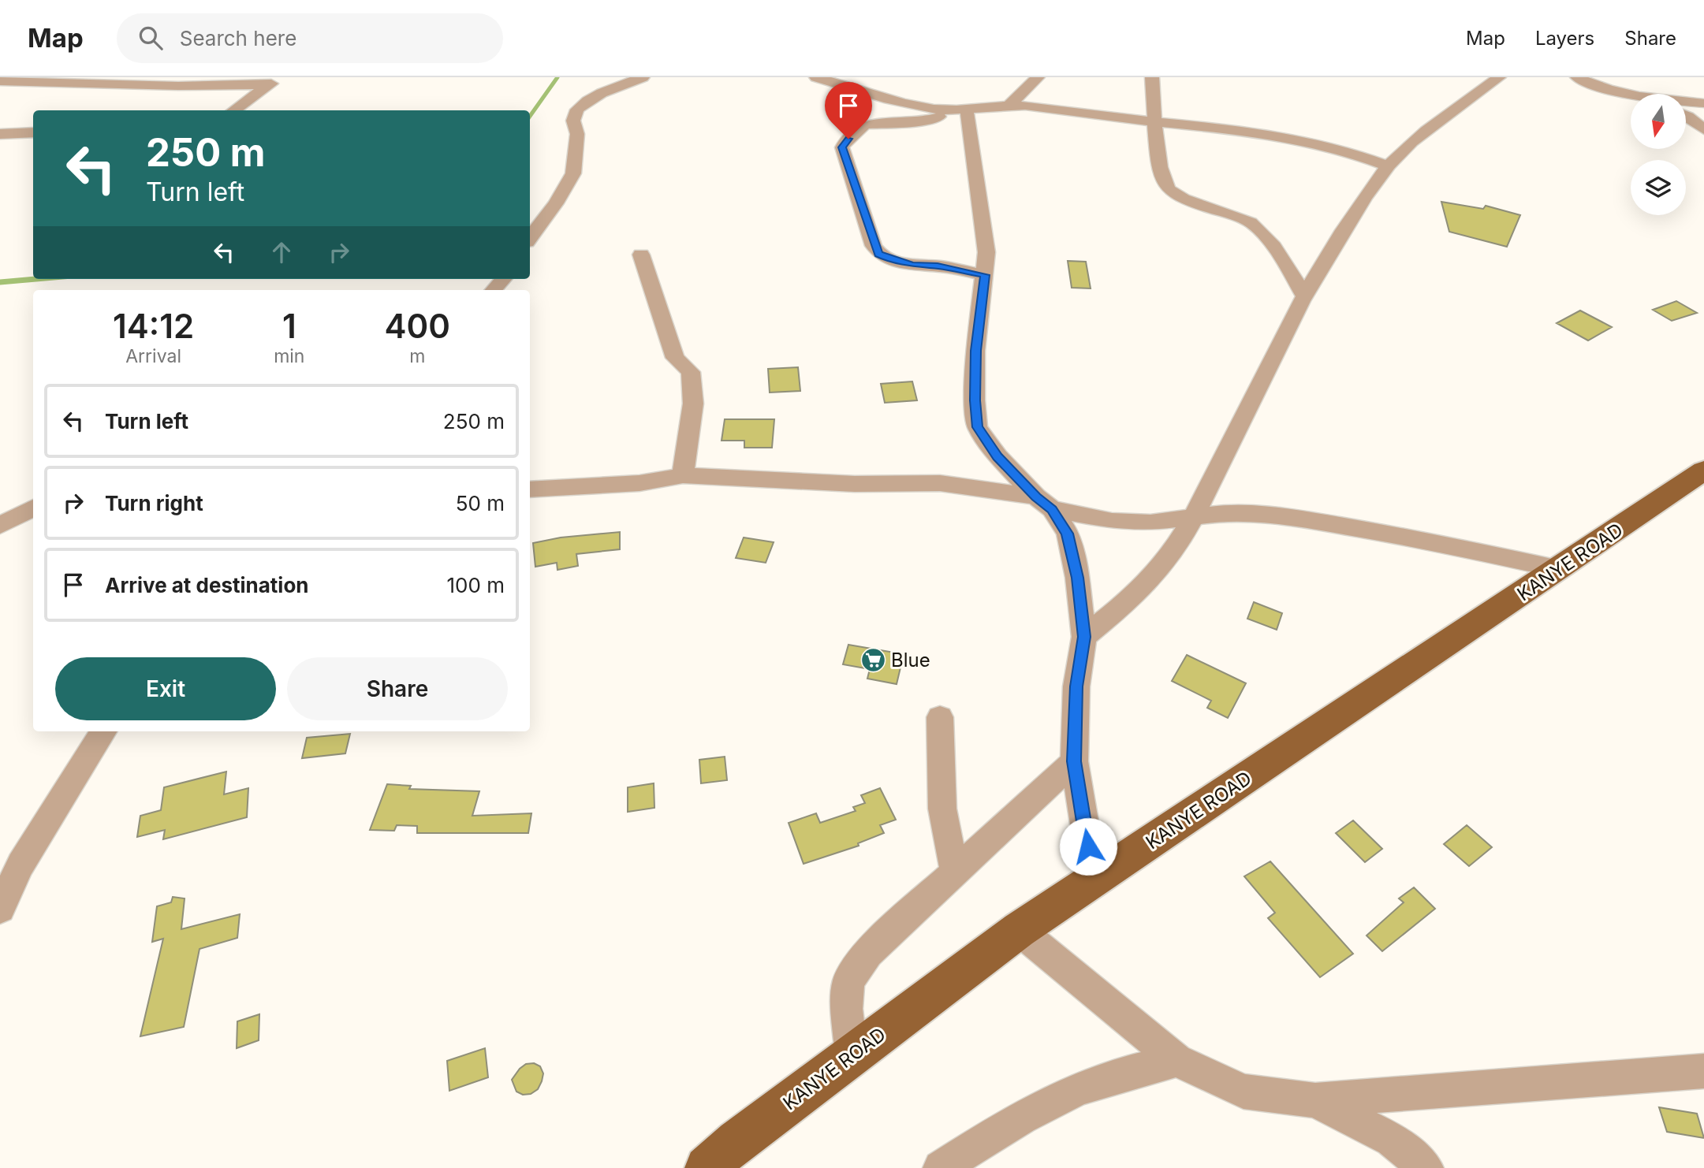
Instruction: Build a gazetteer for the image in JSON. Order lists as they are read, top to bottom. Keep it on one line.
{"streets":{"main road":["KANYE ROAD"]},"places":{"supermarket":["Blue"]},"north":"bottom","page":{"header":"Map","search":"Search here","nav":["Map","Layers","Share"],"turn":["250 m","Turn left"],"eta":["14:12","Arrival","1","min","400","m"],"list":[{"name":"Turn left","value":"250 m"},{"name":"Turn right","value":"50 m"},{"name":"Arrive at destination","value":"100 m"}],"buttons":["Exit","Share"]}}
